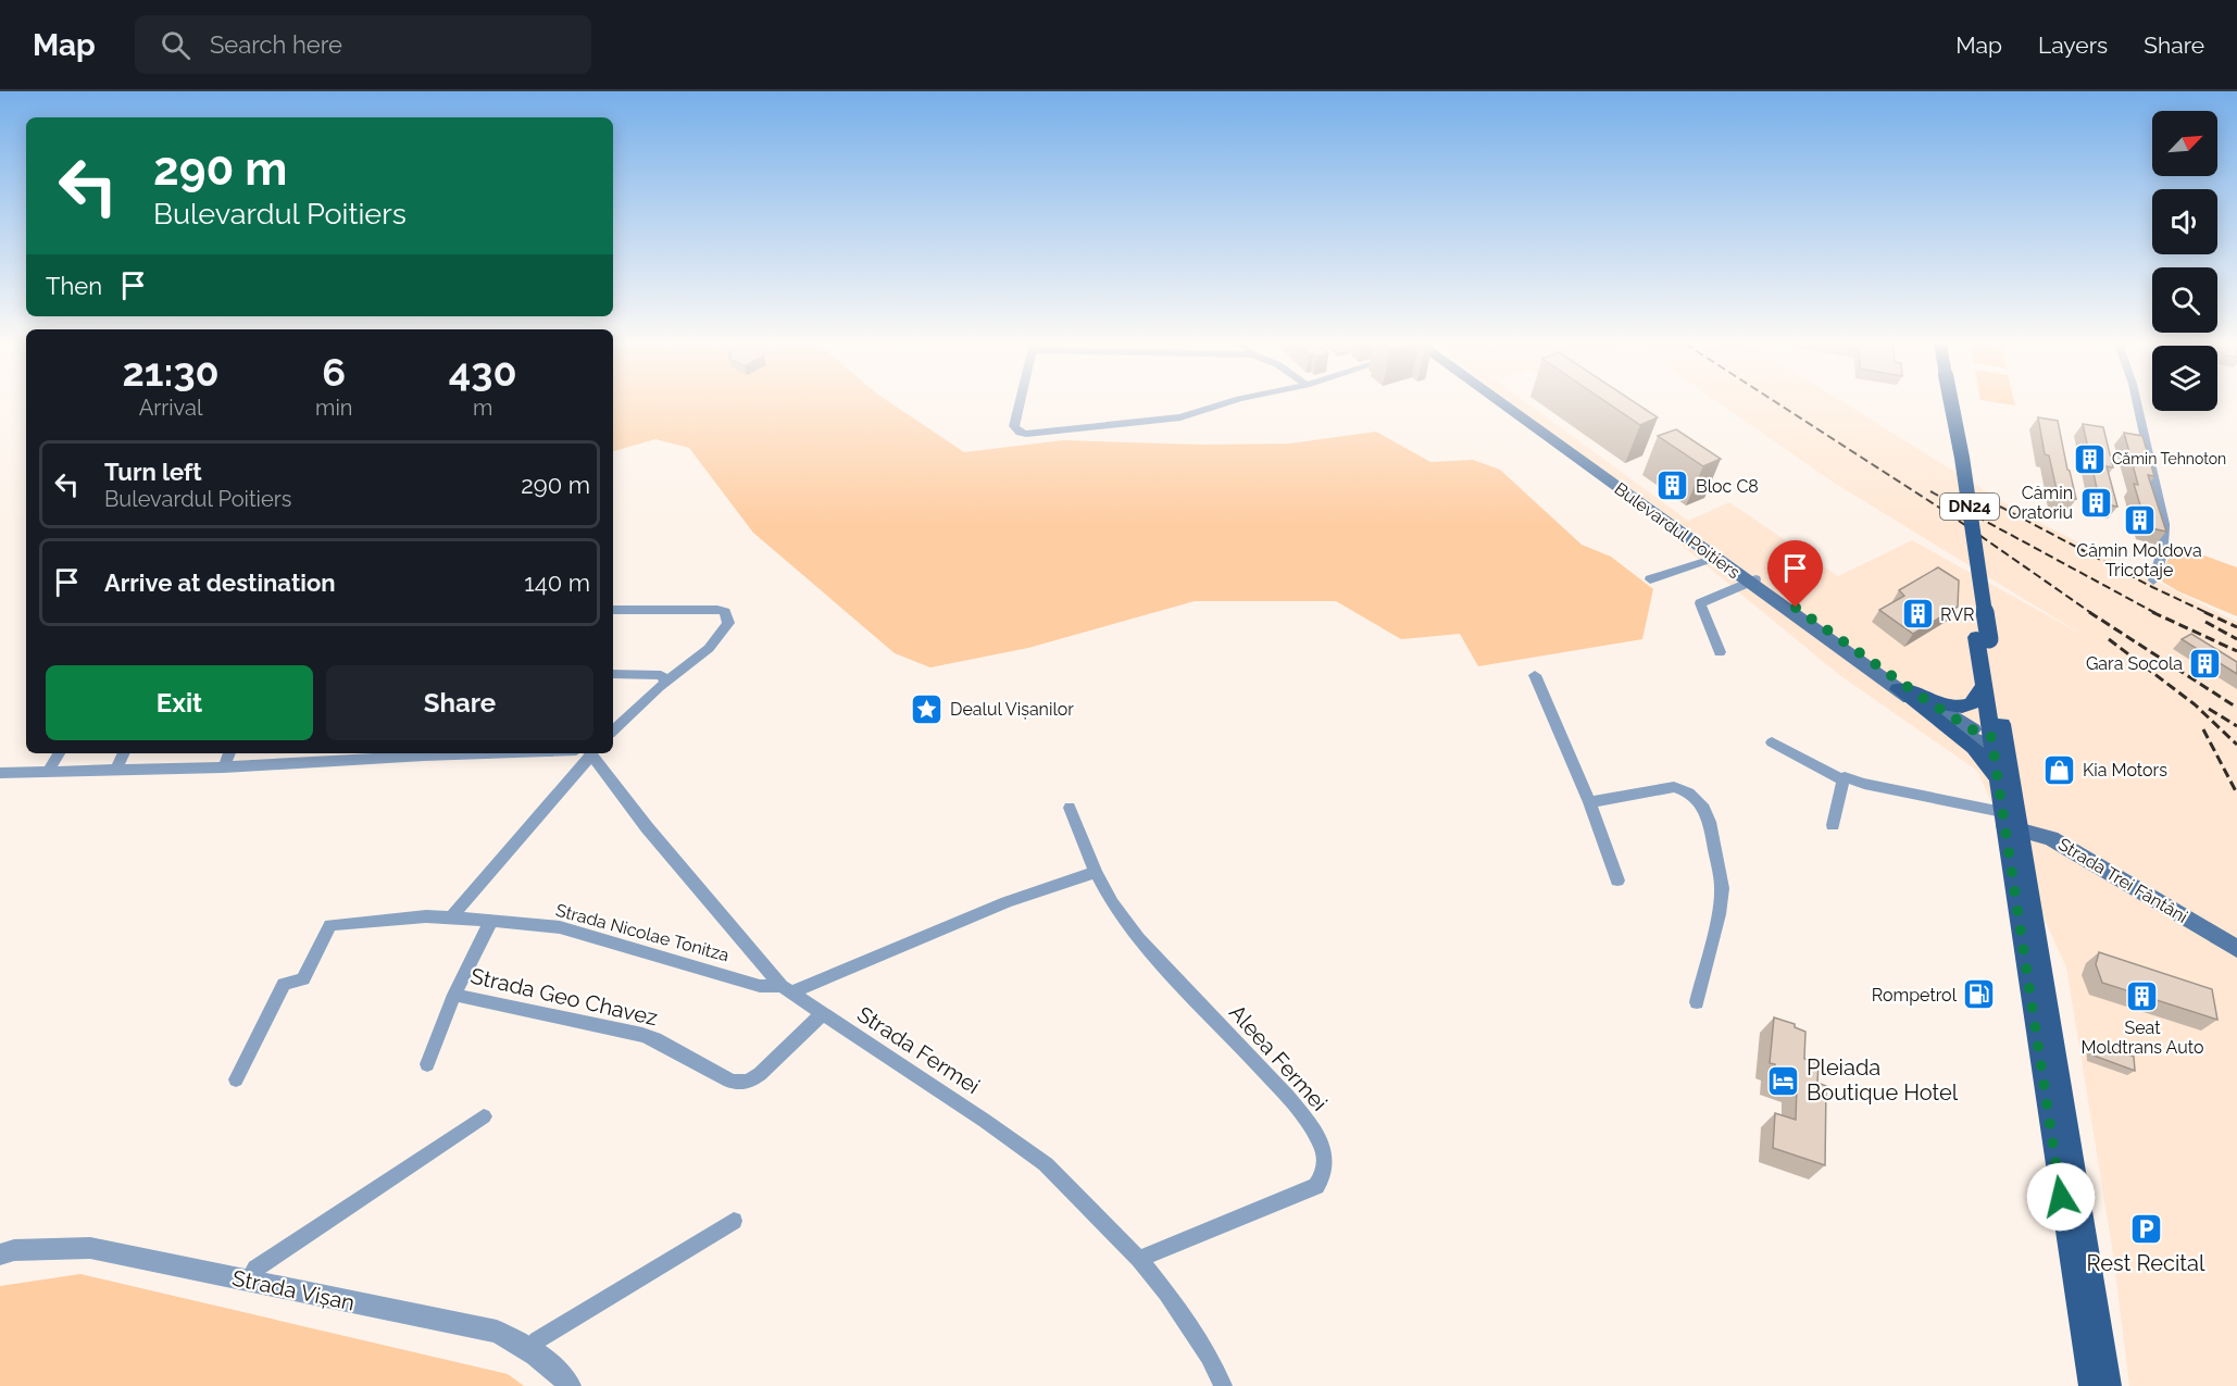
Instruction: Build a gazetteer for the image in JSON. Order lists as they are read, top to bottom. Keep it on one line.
{"streets":{"main road":["DN24","Bulevardul Poitiers","Strada Trei Fântâni"],"street":["Strada Nicolae Tonitza","Strada Geo Chavez","Strada Fermei","Aleea Fermei","Strada Vișan"]},"crossings":[["DN24","Bulevardul Poitiers"],["DN24","Strada Trei Fântâni"],["Strada Nicolae Tonitza","Strada Geo Chavez"],["Strada Nicolae Tonitza","Strada Fermei"],["Strada Geo Chavez","Strada Fermei"],["Strada Fermei","Aleea Fermei"]],"places":{"building":["Cămin Tehnoton","Bloc C8","Cămin Oratoriu","Cămin Moldova Tricotaje","RVR","Gara Socola","Seat Moldtrans Auto"],"place":["Dealul Vișanilor"],"shop":["Kia Motors"],"fuel station":["Rompetrol"],"hotel":["Pleiada Boutique Hotel"],"parking":["Rest Recital"]},"north":"top right","page":{"header":"Map","search":"Search here","nav":["Map","Layers","Share"],"turn":["290 m","Bulevardul Poitiers"],"then":"Then","eta":["21:30","Arrival","6","min","430","m"],"list":[{"name":"Turn left","note":"Bulevardul Poitiers","value":"290 m"},{"name":"Arrive at destination","value":"140 m"}],"buttons":["Exit","Share"]}}
